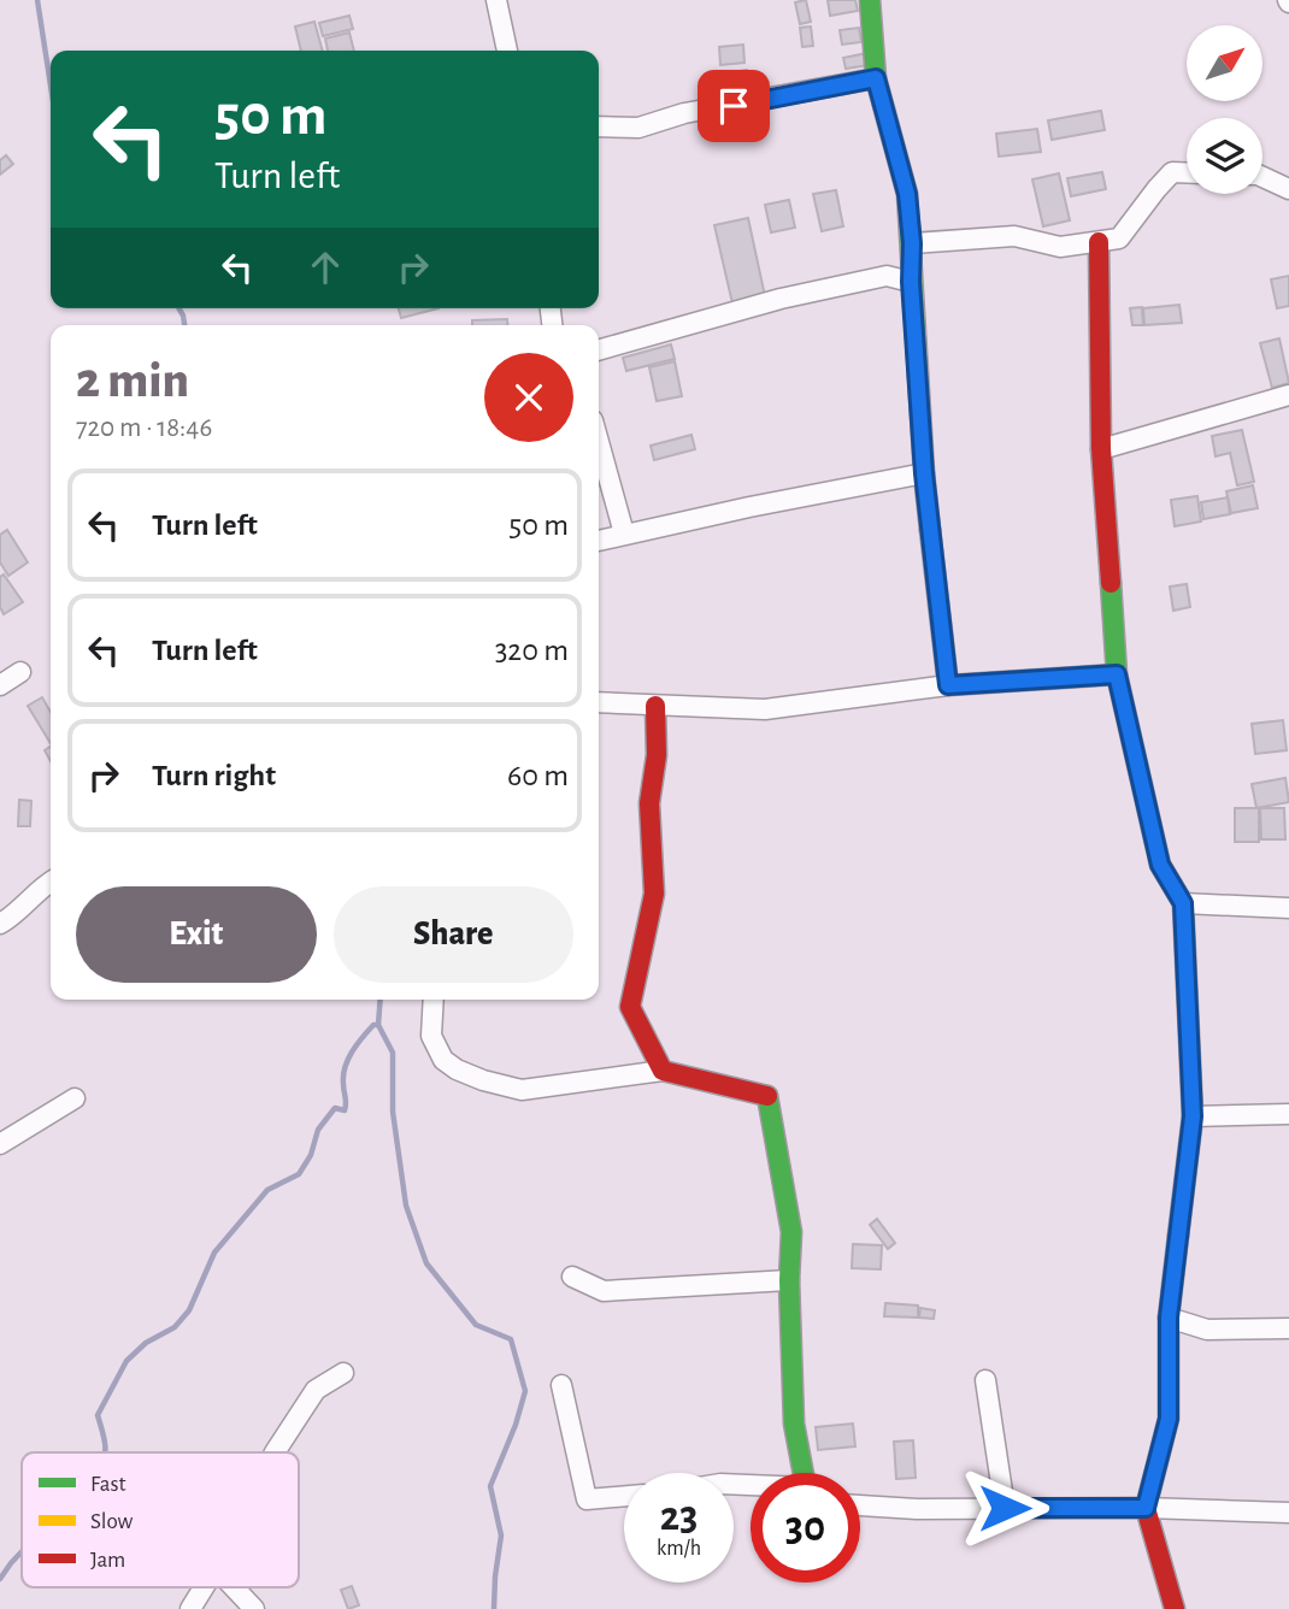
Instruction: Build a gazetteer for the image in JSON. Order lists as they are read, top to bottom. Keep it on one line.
{"legend":["Fast","Slow","Jam"],"north":"top right","page":{"turn":["50 m","Turn left"],"heading":["2 min","720 m · 18:46"],"list":[{"name":"Turn left","value":"50 m"},{"name":"Turn left","value":"320 m"},{"name":"Turn right","value":"60 m"}],"buttons":["Exit","Share"],"speed":"23 km/h","limit":"30"}}
